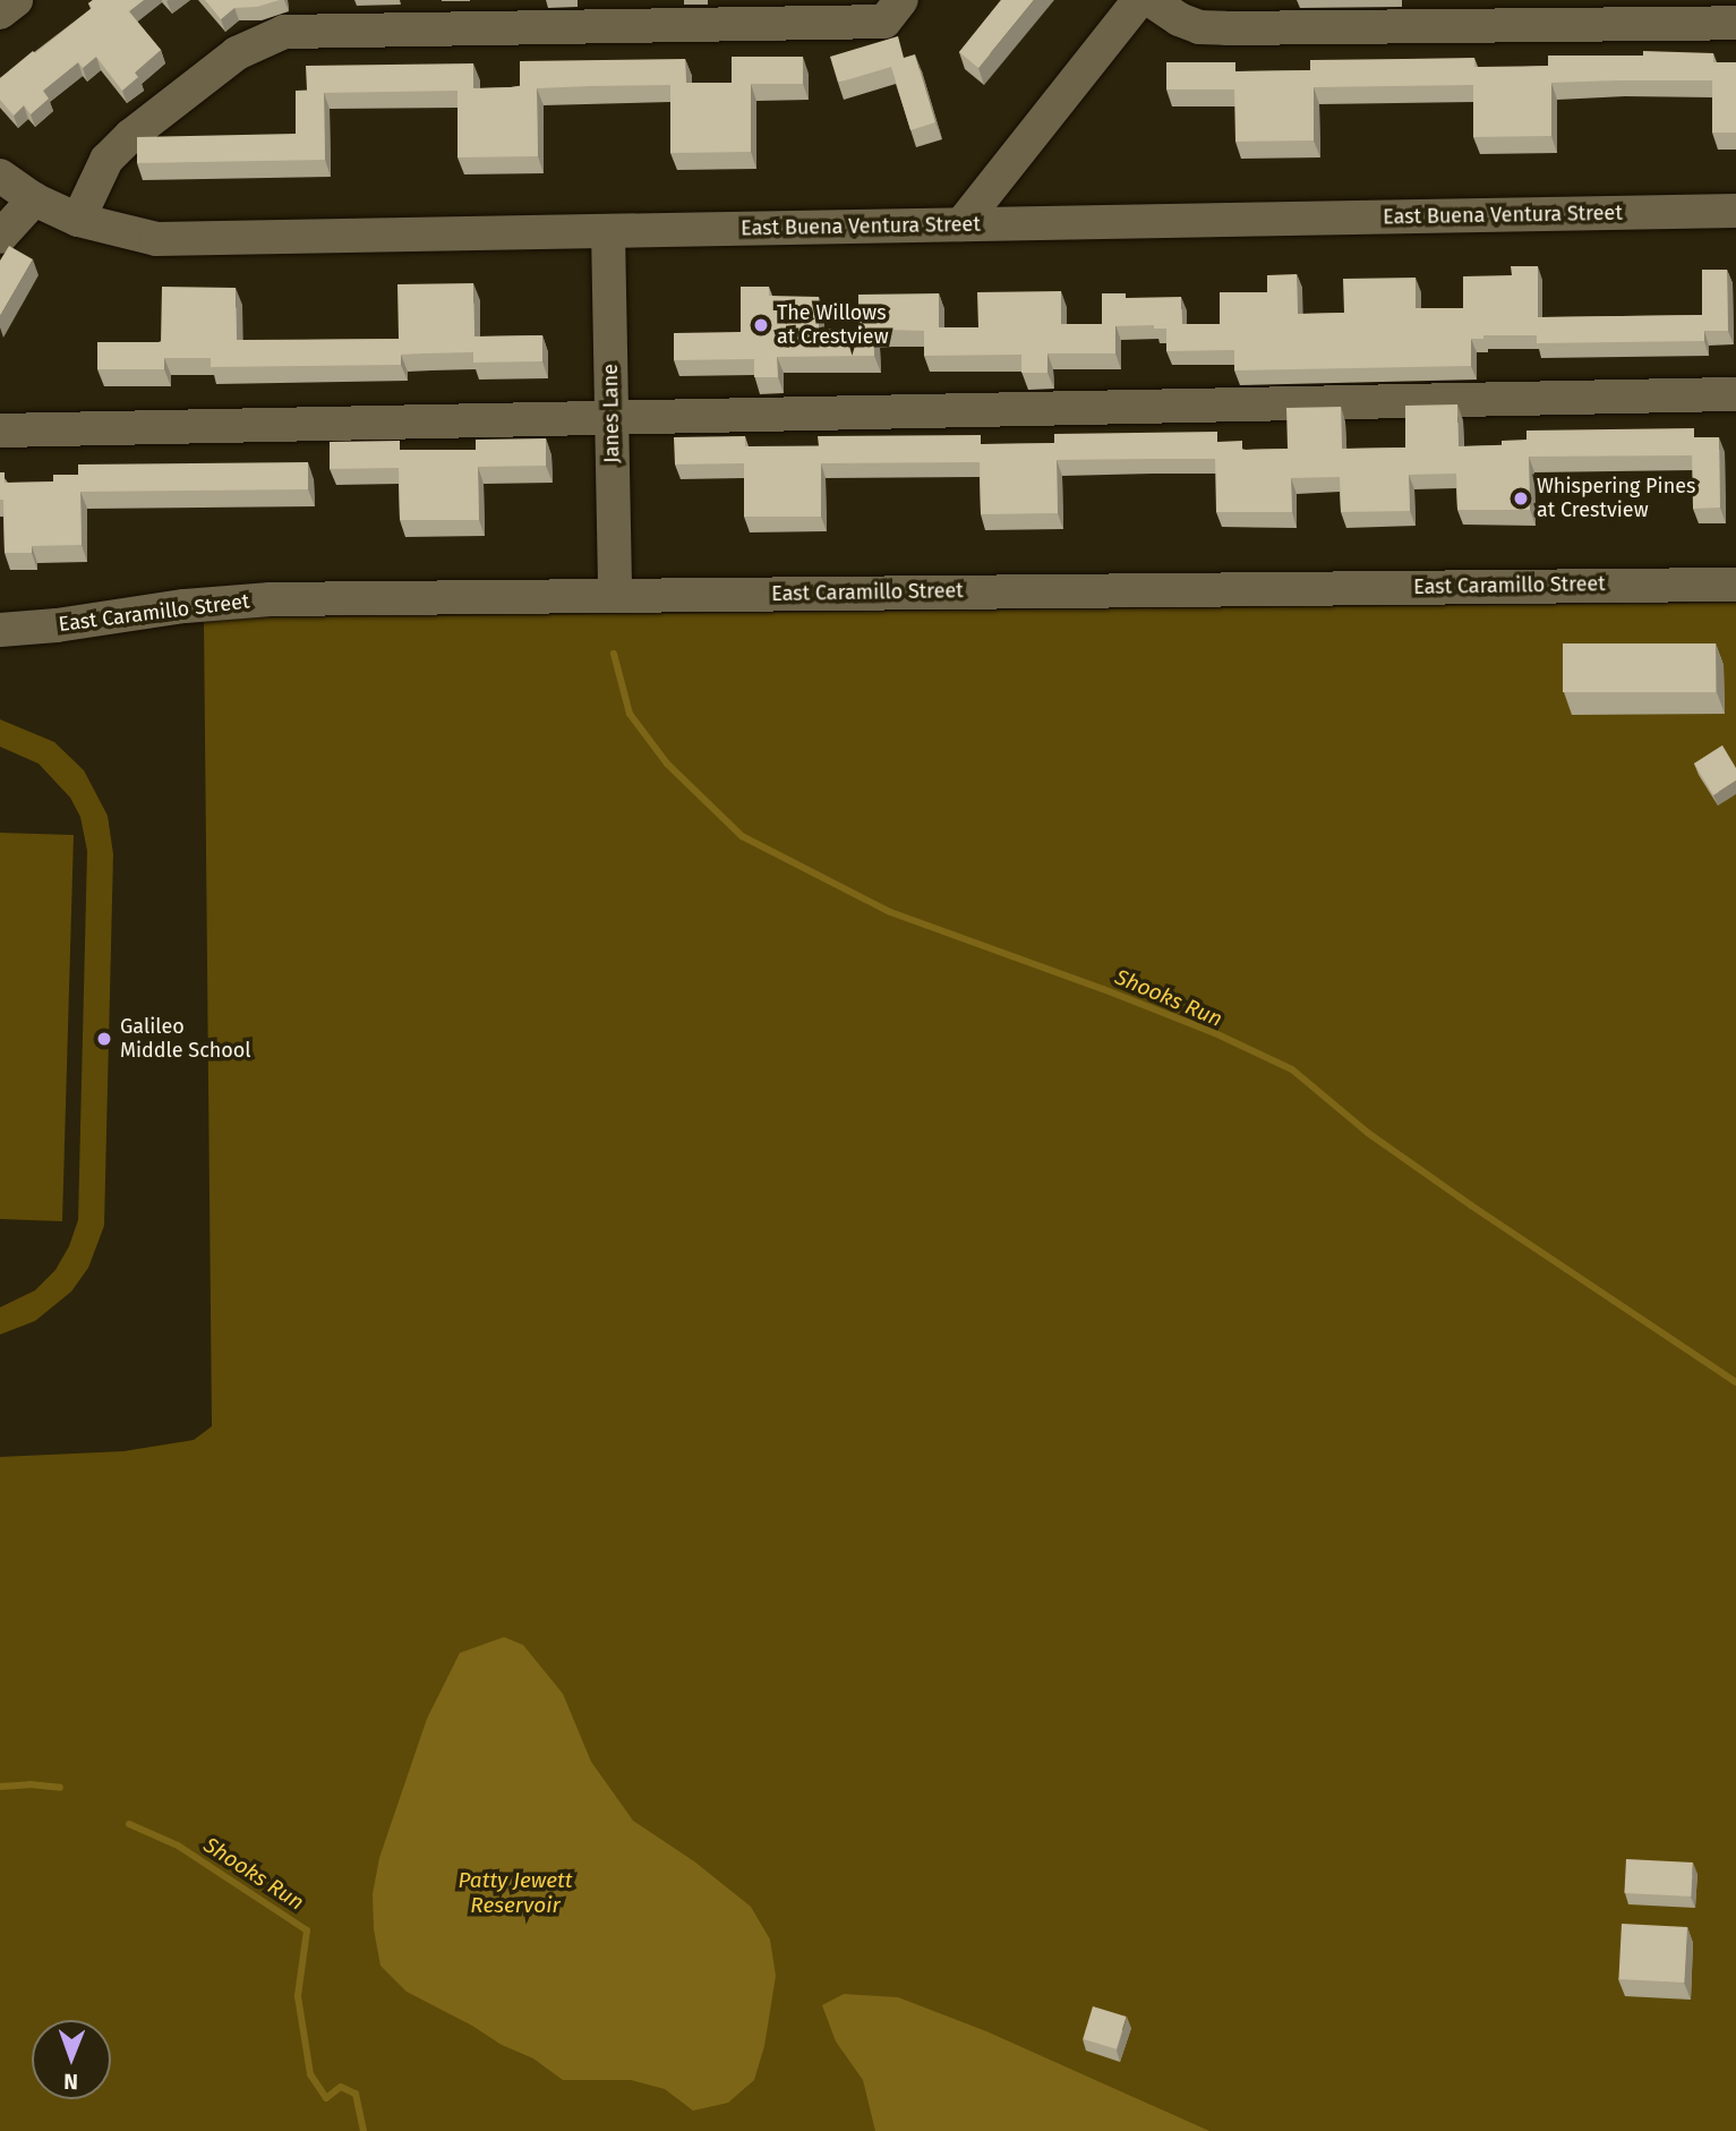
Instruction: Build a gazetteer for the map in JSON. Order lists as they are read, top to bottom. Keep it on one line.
{"streets":{"street":["East Buena Ventura Street","Janes Lane","East Caramillo Street"]},"crossings":[["East Buena Ventura Street","Janes Lane"],["Janes Lane","East Caramillo Street"]],"water":["Shooks Run","Patty Jewett Reservoir"],"places":["The Willows at Crestview","Whispering Pines at Crestview","Galileo Middle School"],"north":"bottom"}
